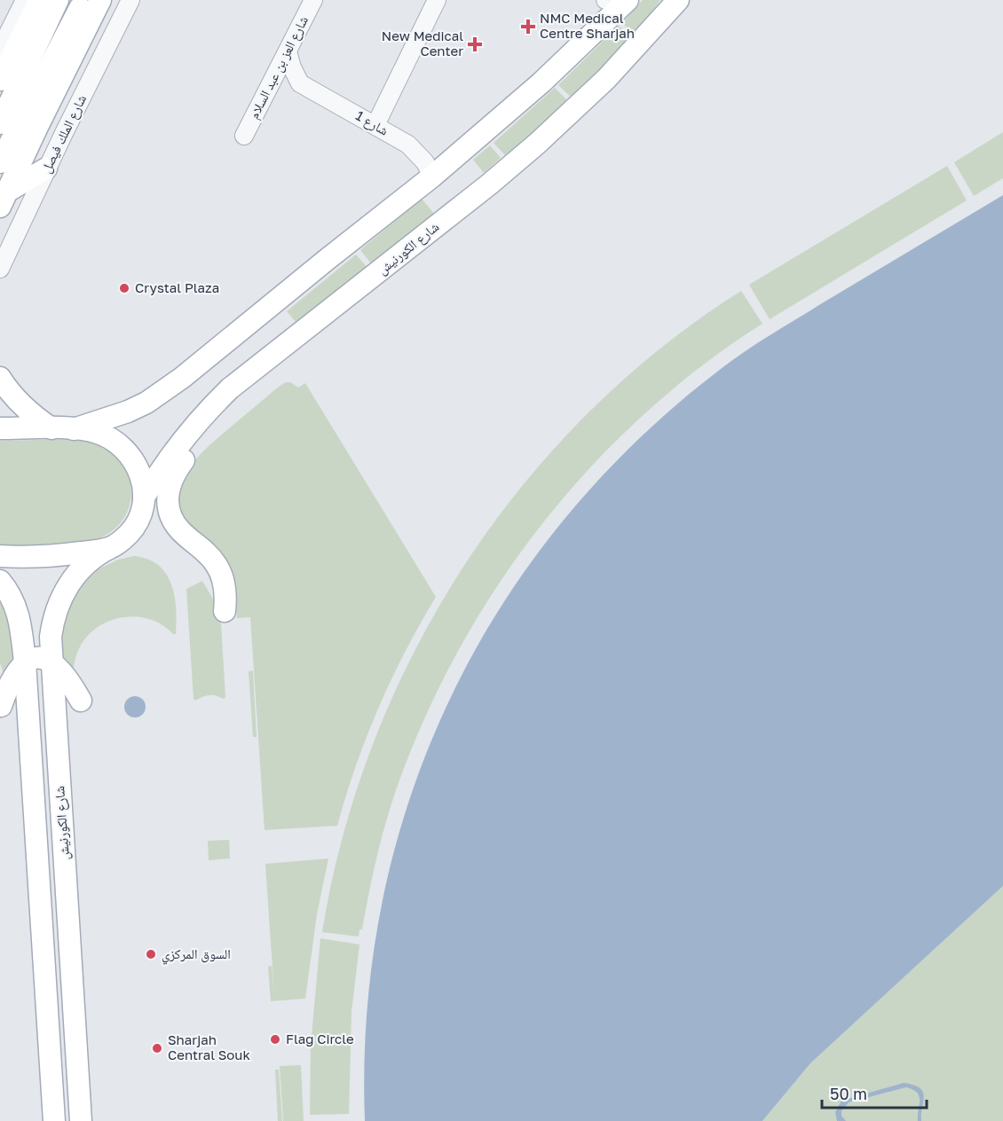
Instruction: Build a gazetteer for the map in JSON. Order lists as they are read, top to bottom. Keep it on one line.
{"streets":{"main road":["شارع الكورنيش"],"street":["شارع العز بن عبد السلام","شارع 1","شارع الملك فيصل"]},"places":{"health":["NMC Medical Centre Sharjah","New Medical Center"],"other":["Crystal Plaza","السوق المركزي","Flag Circle","Sharjah Central Souk"]},"scale_bar":"50 m"}
